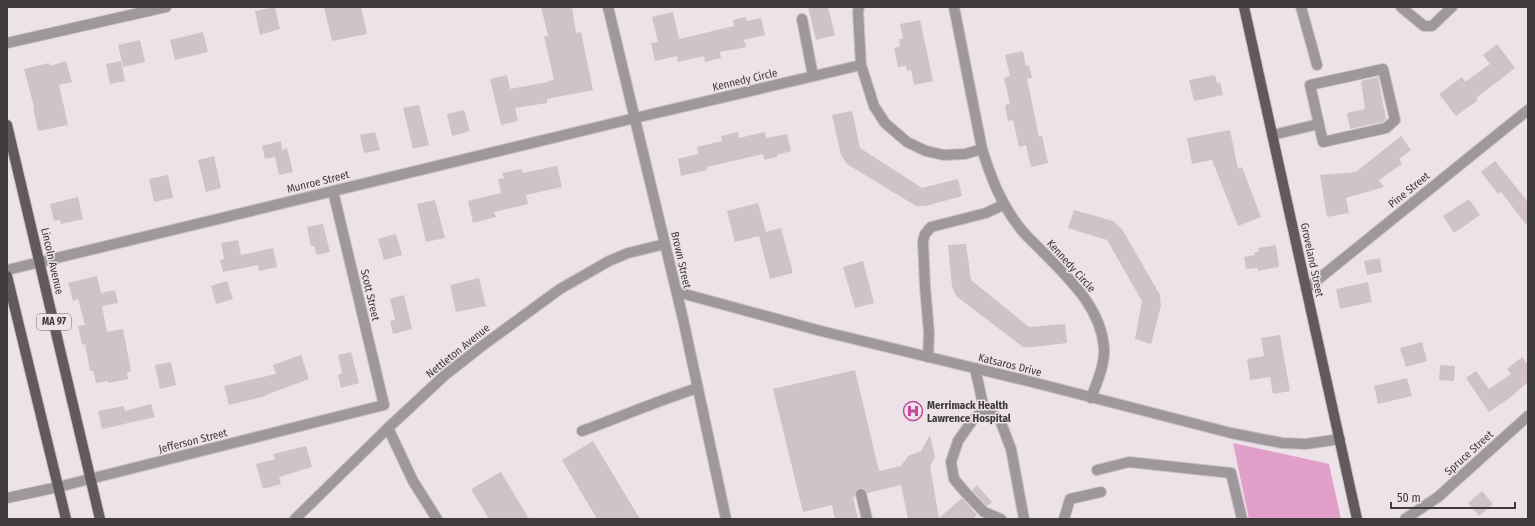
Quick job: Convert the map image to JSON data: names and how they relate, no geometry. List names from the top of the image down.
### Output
{
  "streets": {
    "main road": ["Groveland Street", "Lincoln Avenue", "MA 97"],
    "street": [
      "Kennedy Circle",
      "Munroe Street",
      "Pine Street",
      "Brown Street",
      "Scott Street",
      "Nettleton Avenue",
      "Katsaros Drive",
      "Jefferson Street",
      "Spruce Street"
    ]
  },
  "crossings": [
    ["Kennedy Circle", "Munroe Street"],
    ["Kennedy Circle", "Brown Street"],
    ["Kennedy Circle", "Katsaros Drive"],
    ["Munroe Street", "Brown Street"],
    ["Munroe Street", "Lincoln Avenue"],
    ["Munroe Street", "Scott Street"],
    ["Pine Street", "Groveland Street"],
    ["Brown Street", "Nettleton Avenue"],
    ["Brown Street", "Katsaros Drive"],
    ["Groveland Street", "Katsaros Drive"],
    ["Lincoln Avenue", "Jefferson Street"],
    ["Scott Street", "Jefferson Street"],
    ["MA 97", "Jefferson Street"]
  ],
  "places": {
    "hospital": ["Merrimack Health Lawrence Hospital"]
  },
  "scale_bar": "50 m"
}
